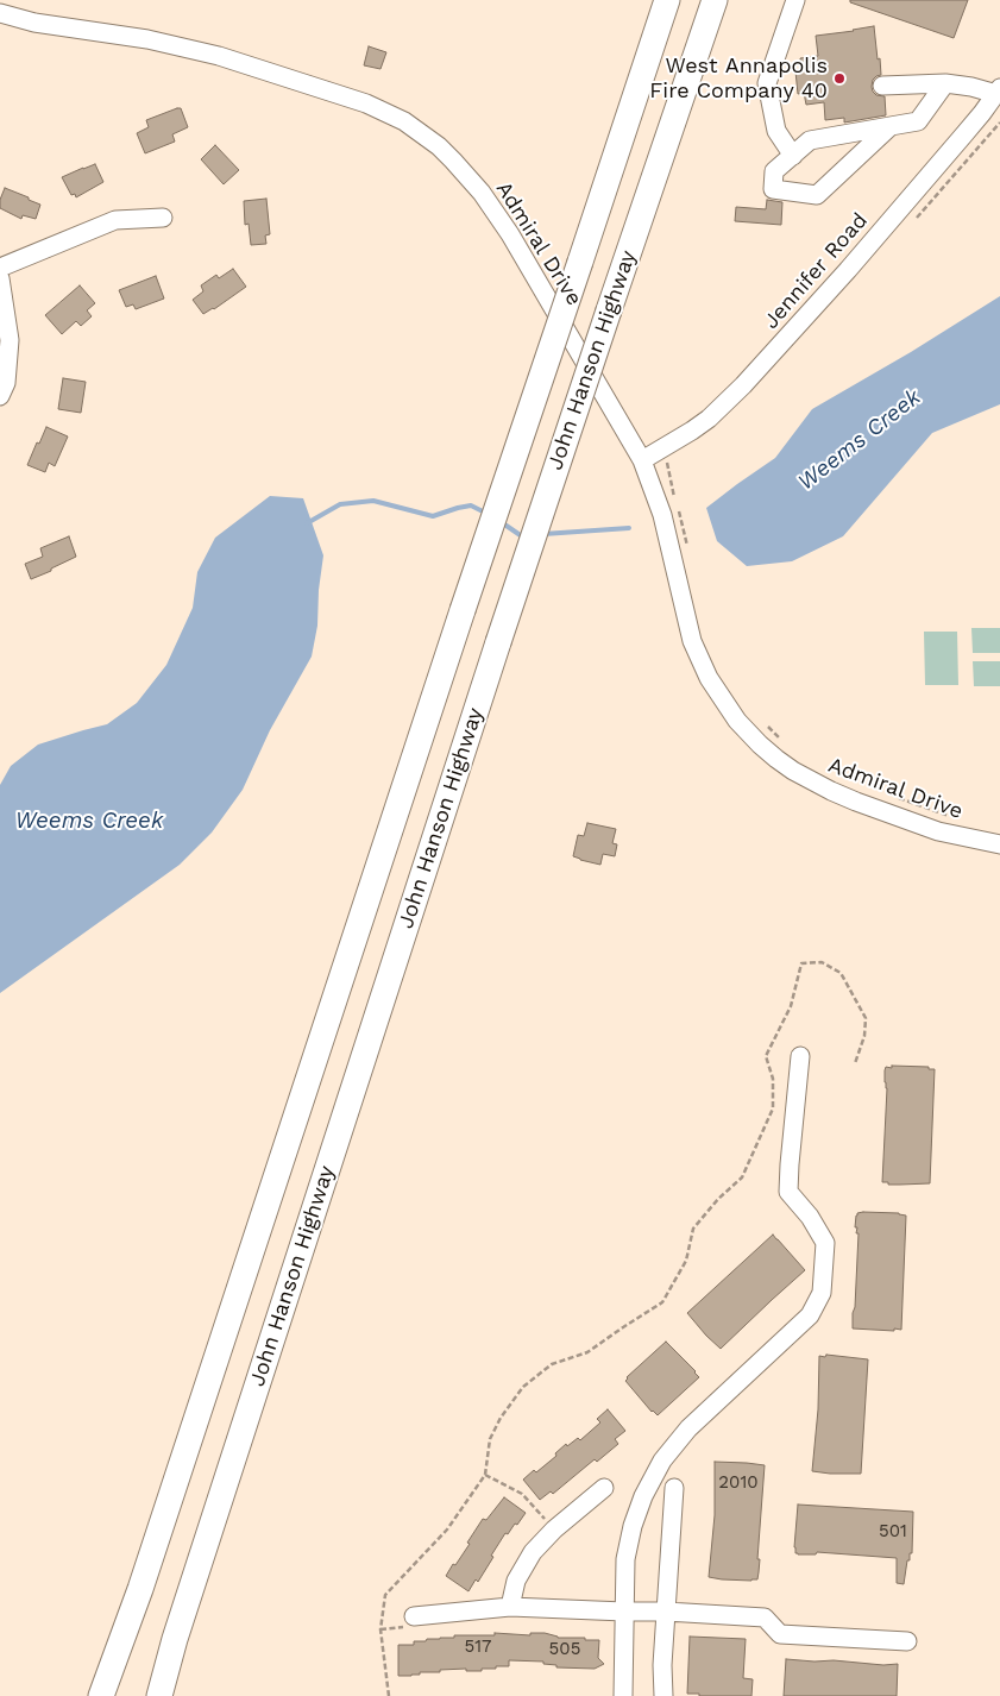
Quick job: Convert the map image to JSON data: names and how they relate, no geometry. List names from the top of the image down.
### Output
{
  "streets": {
    "highway": ["John Hanson Highway"],
    "street": ["Admiral Drive", "Jennifer Road"]
  },
  "crossings": [
    ["Admiral Drive", "Jennifer Road"]
  ],
  "water": ["Weems Creek"],
  "places": ["West Annapolis Fire Company 40"],
  "house_numbers": [
    "2010",
    "501",
    "517",
    "505"
  ]
}
